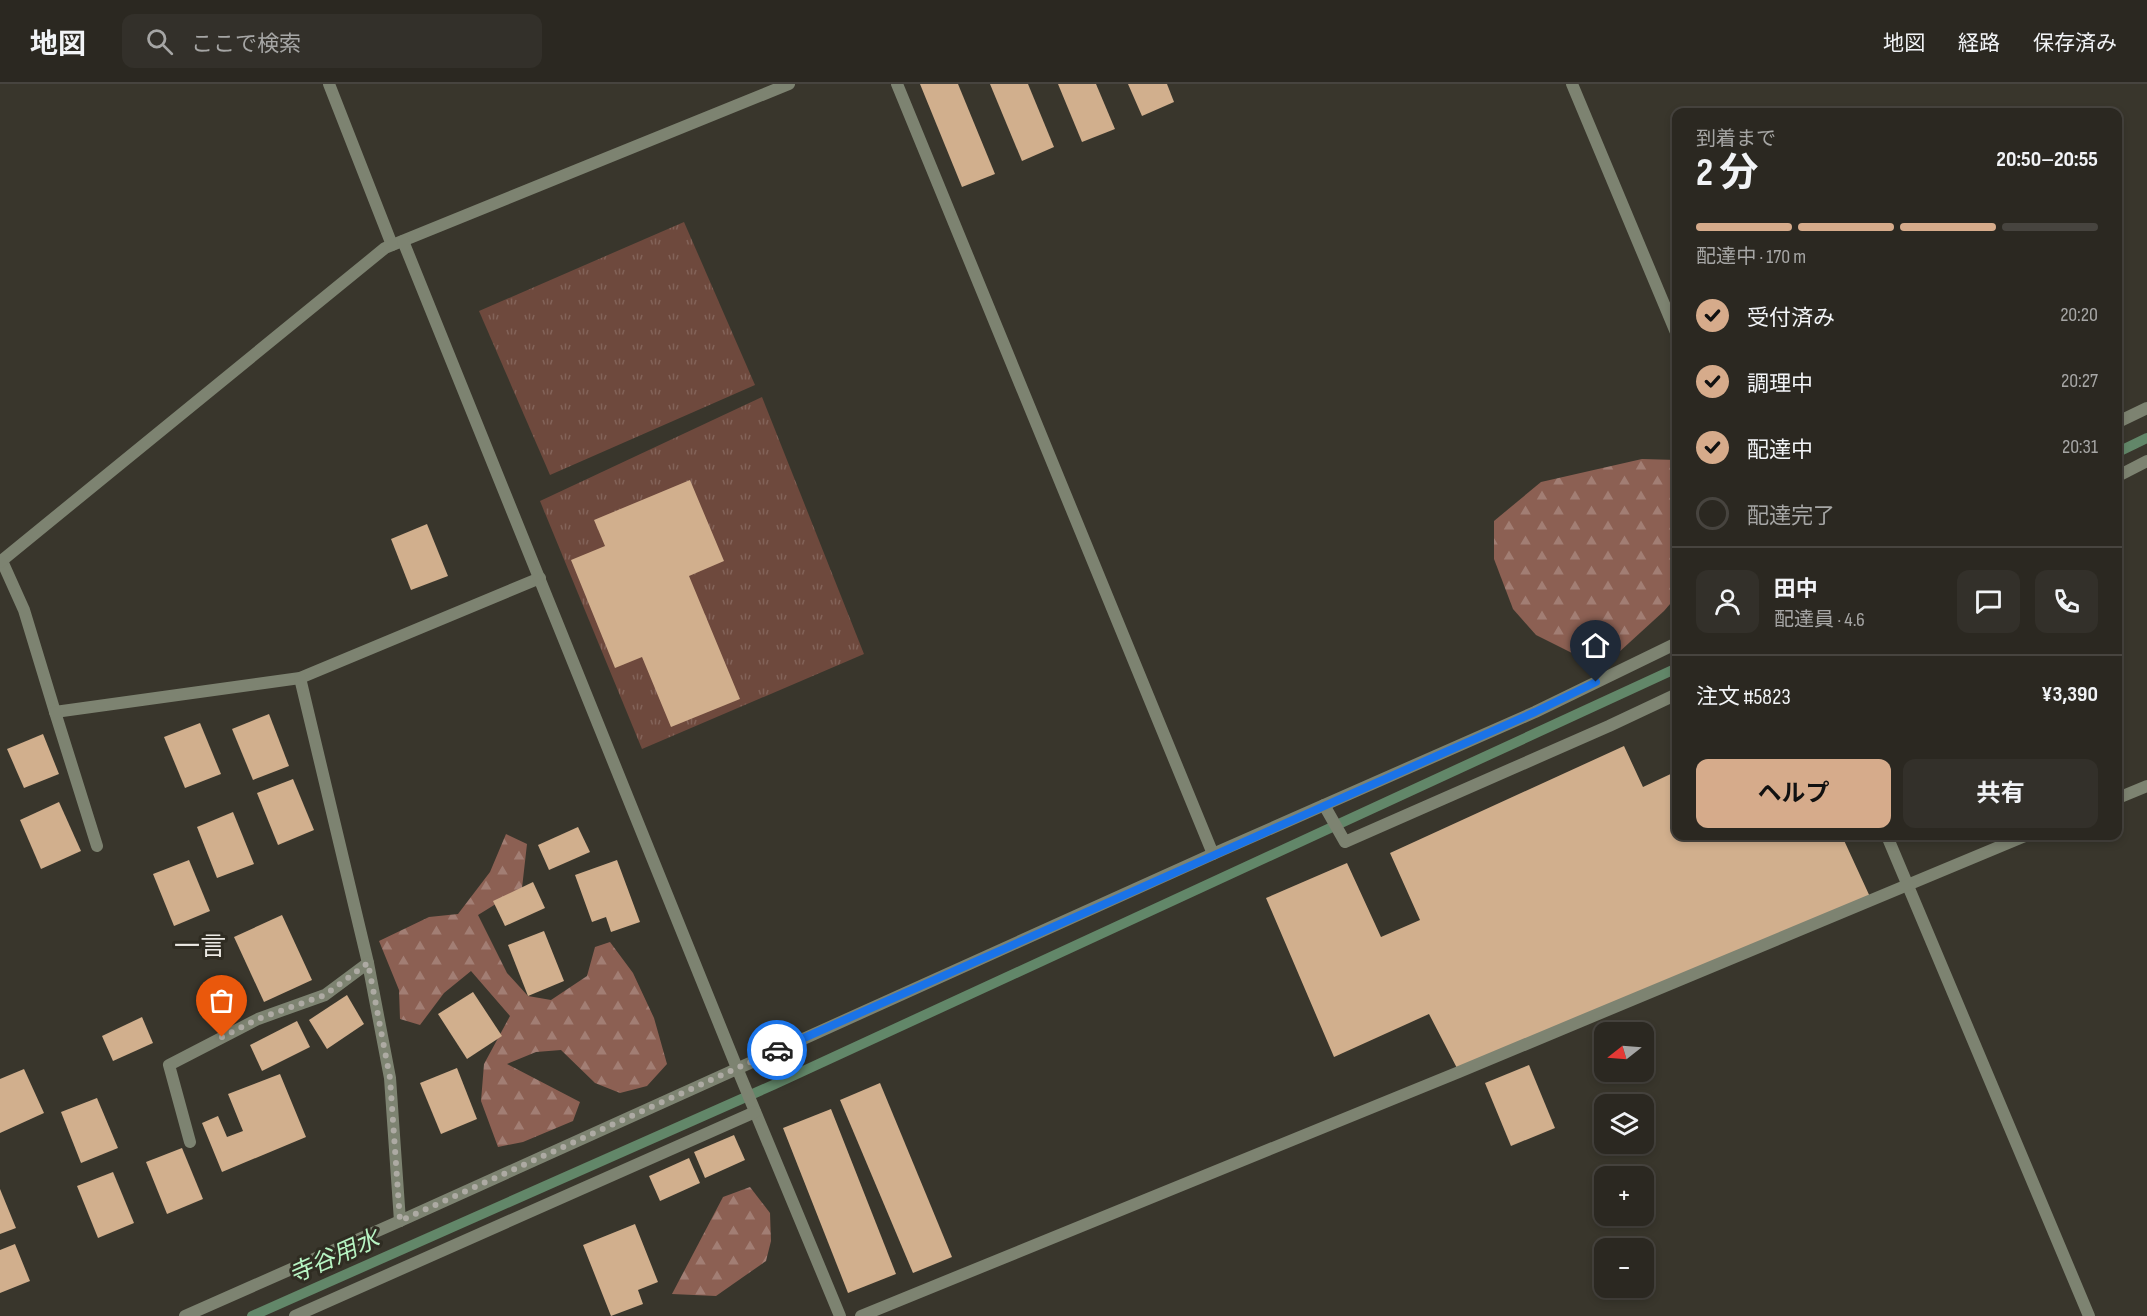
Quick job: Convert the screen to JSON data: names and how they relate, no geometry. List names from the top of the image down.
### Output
{
  "districts": ["一言"],
  "water": ["寺谷用水"],
  "north": "left",
  "page": {
    "header": "地図",
    "search": "ここで検索",
    "nav": ["地図", "経路", "保存済み"],
    "heading": ["2 分", "到着まで", "20:50–20:55"],
    "panel": [
      "田中",
      "配達員 · 4.6",
      "注文 #5823",
      "¥3,390"
    ],
    "bar": "配達中 · 170 m",
    "list": [
      ["受付済み", "20:20"],
      ["調理中", "20:27"],
      ["配達中", "20:31"],
      "配達完了"
    ],
    "buttons": ["ヘルプ", "共有"],
    "map_buttons": ["+", "−"]
  }
}
